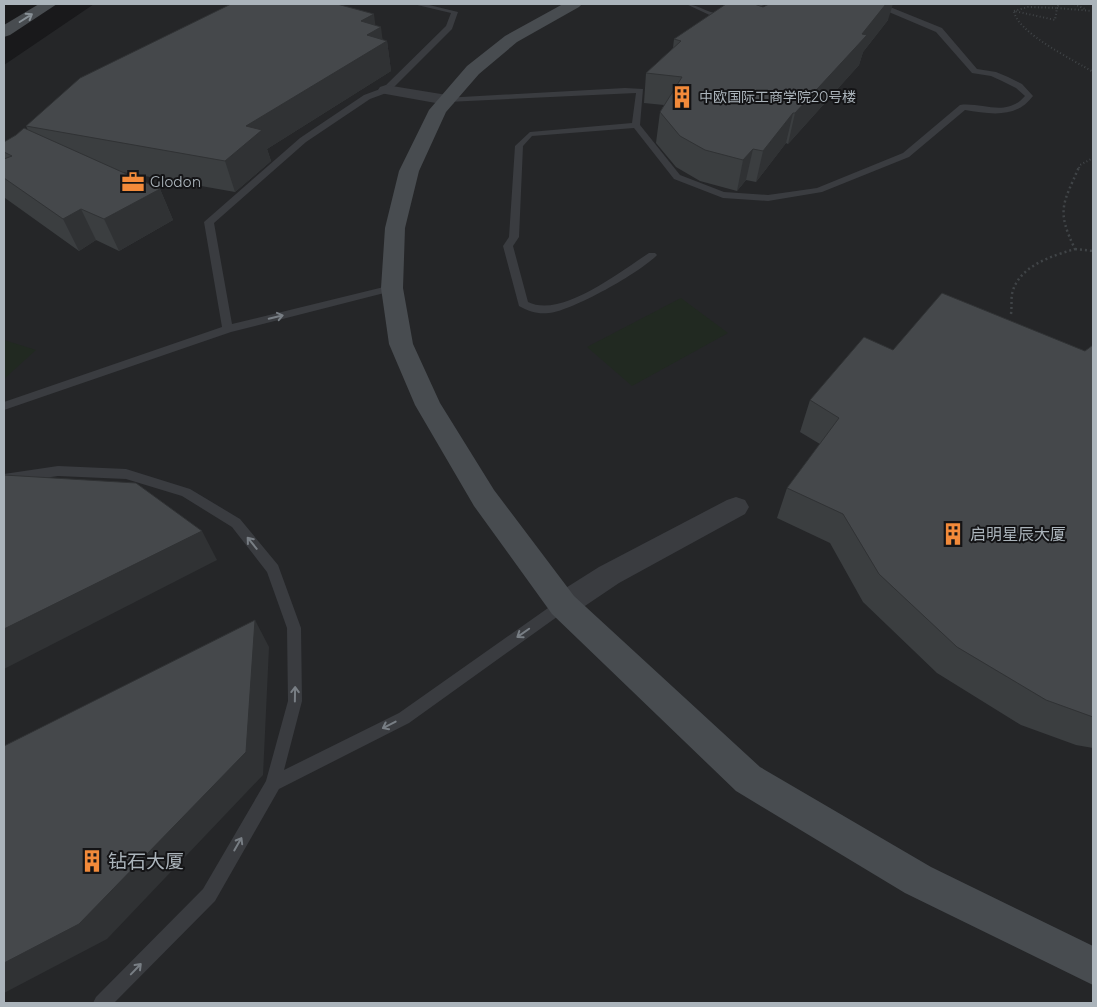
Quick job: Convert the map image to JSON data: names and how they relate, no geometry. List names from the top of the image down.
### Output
{
  "places": {
    "building": ["中欧国际工商学院20号楼", "启明星辰大厦", "钻石大厦"],
    "office": ["Glodon"]
  }
}
